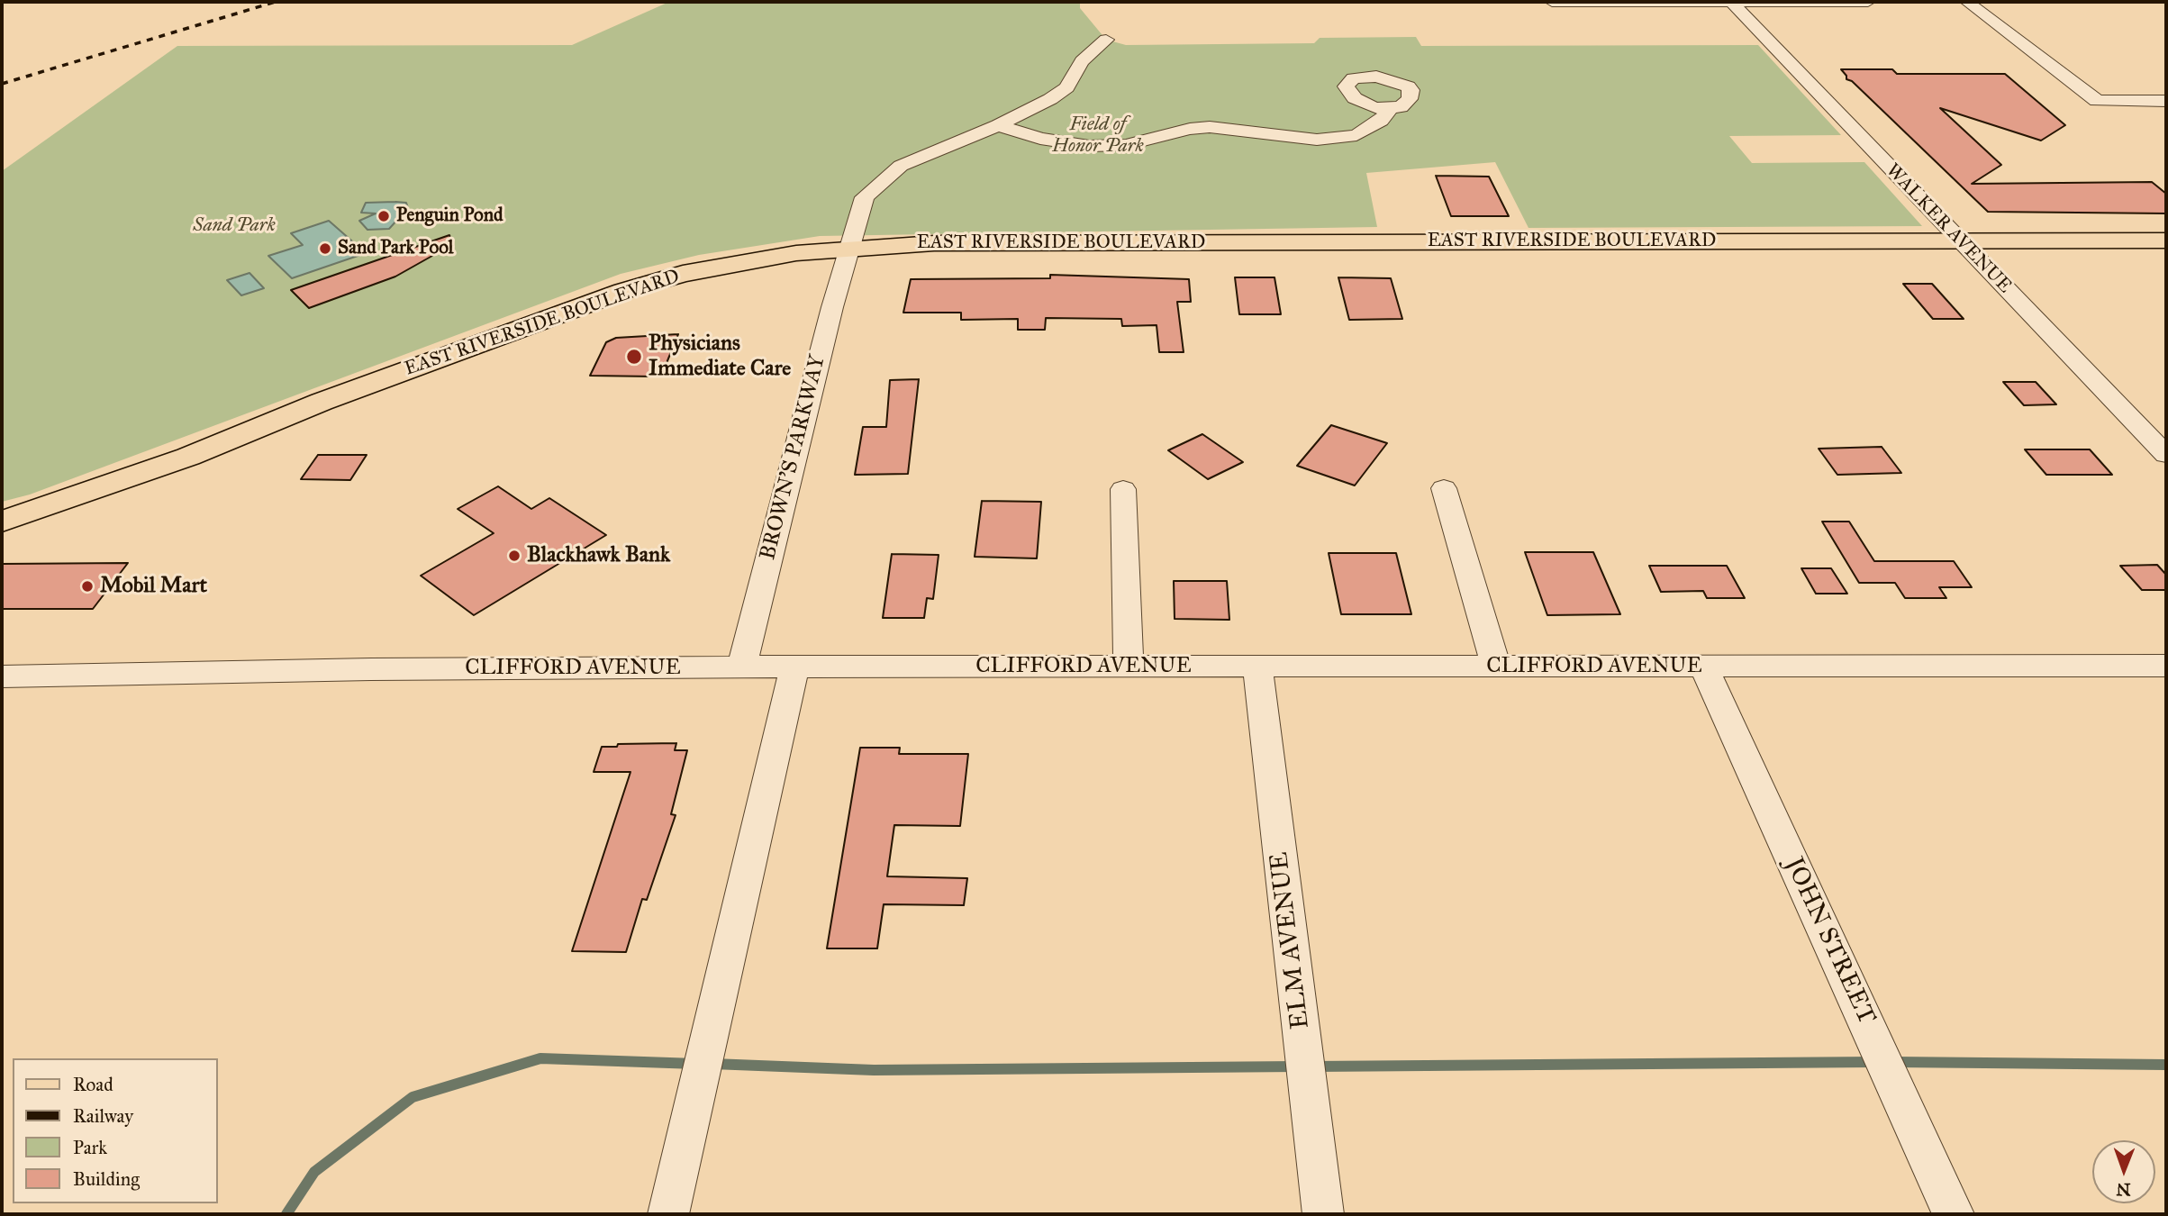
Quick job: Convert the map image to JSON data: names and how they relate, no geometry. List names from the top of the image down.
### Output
{
  "streets": {
    "main road": ["EAST RIVERSIDE BOULEVARD"],
    "street": [
      "WALKER AVENUE",
      "BROWN'S PARKWAY",
      "CLIFFORD AVENUE",
      "ELM AVENUE",
      "JOHN STREET"
    ]
  },
  "crossings": [
    ["WALKER AVENUE", "EAST RIVERSIDE BOULEVARD"],
    ["EAST RIVERSIDE BOULEVARD", "BROWN'S PARKWAY"],
    ["BROWN'S PARKWAY", "CLIFFORD AVENUE"],
    ["CLIFFORD AVENUE", "ELM AVENUE"],
    ["CLIFFORD AVENUE", "JOHN STREET"]
  ],
  "parks": ["Field of Honor Park", "Sand Park"],
  "places": [
    "Penguin Pond",
    "Sand Park Pool",
    "Physicians Immediate Care",
    "Blackhawk Bank",
    "Mobil Mart"
  ],
  "legend": [
    "Road",
    "Railway",
    "Park",
    "Building"
  ],
  "north": "bottom"
}
